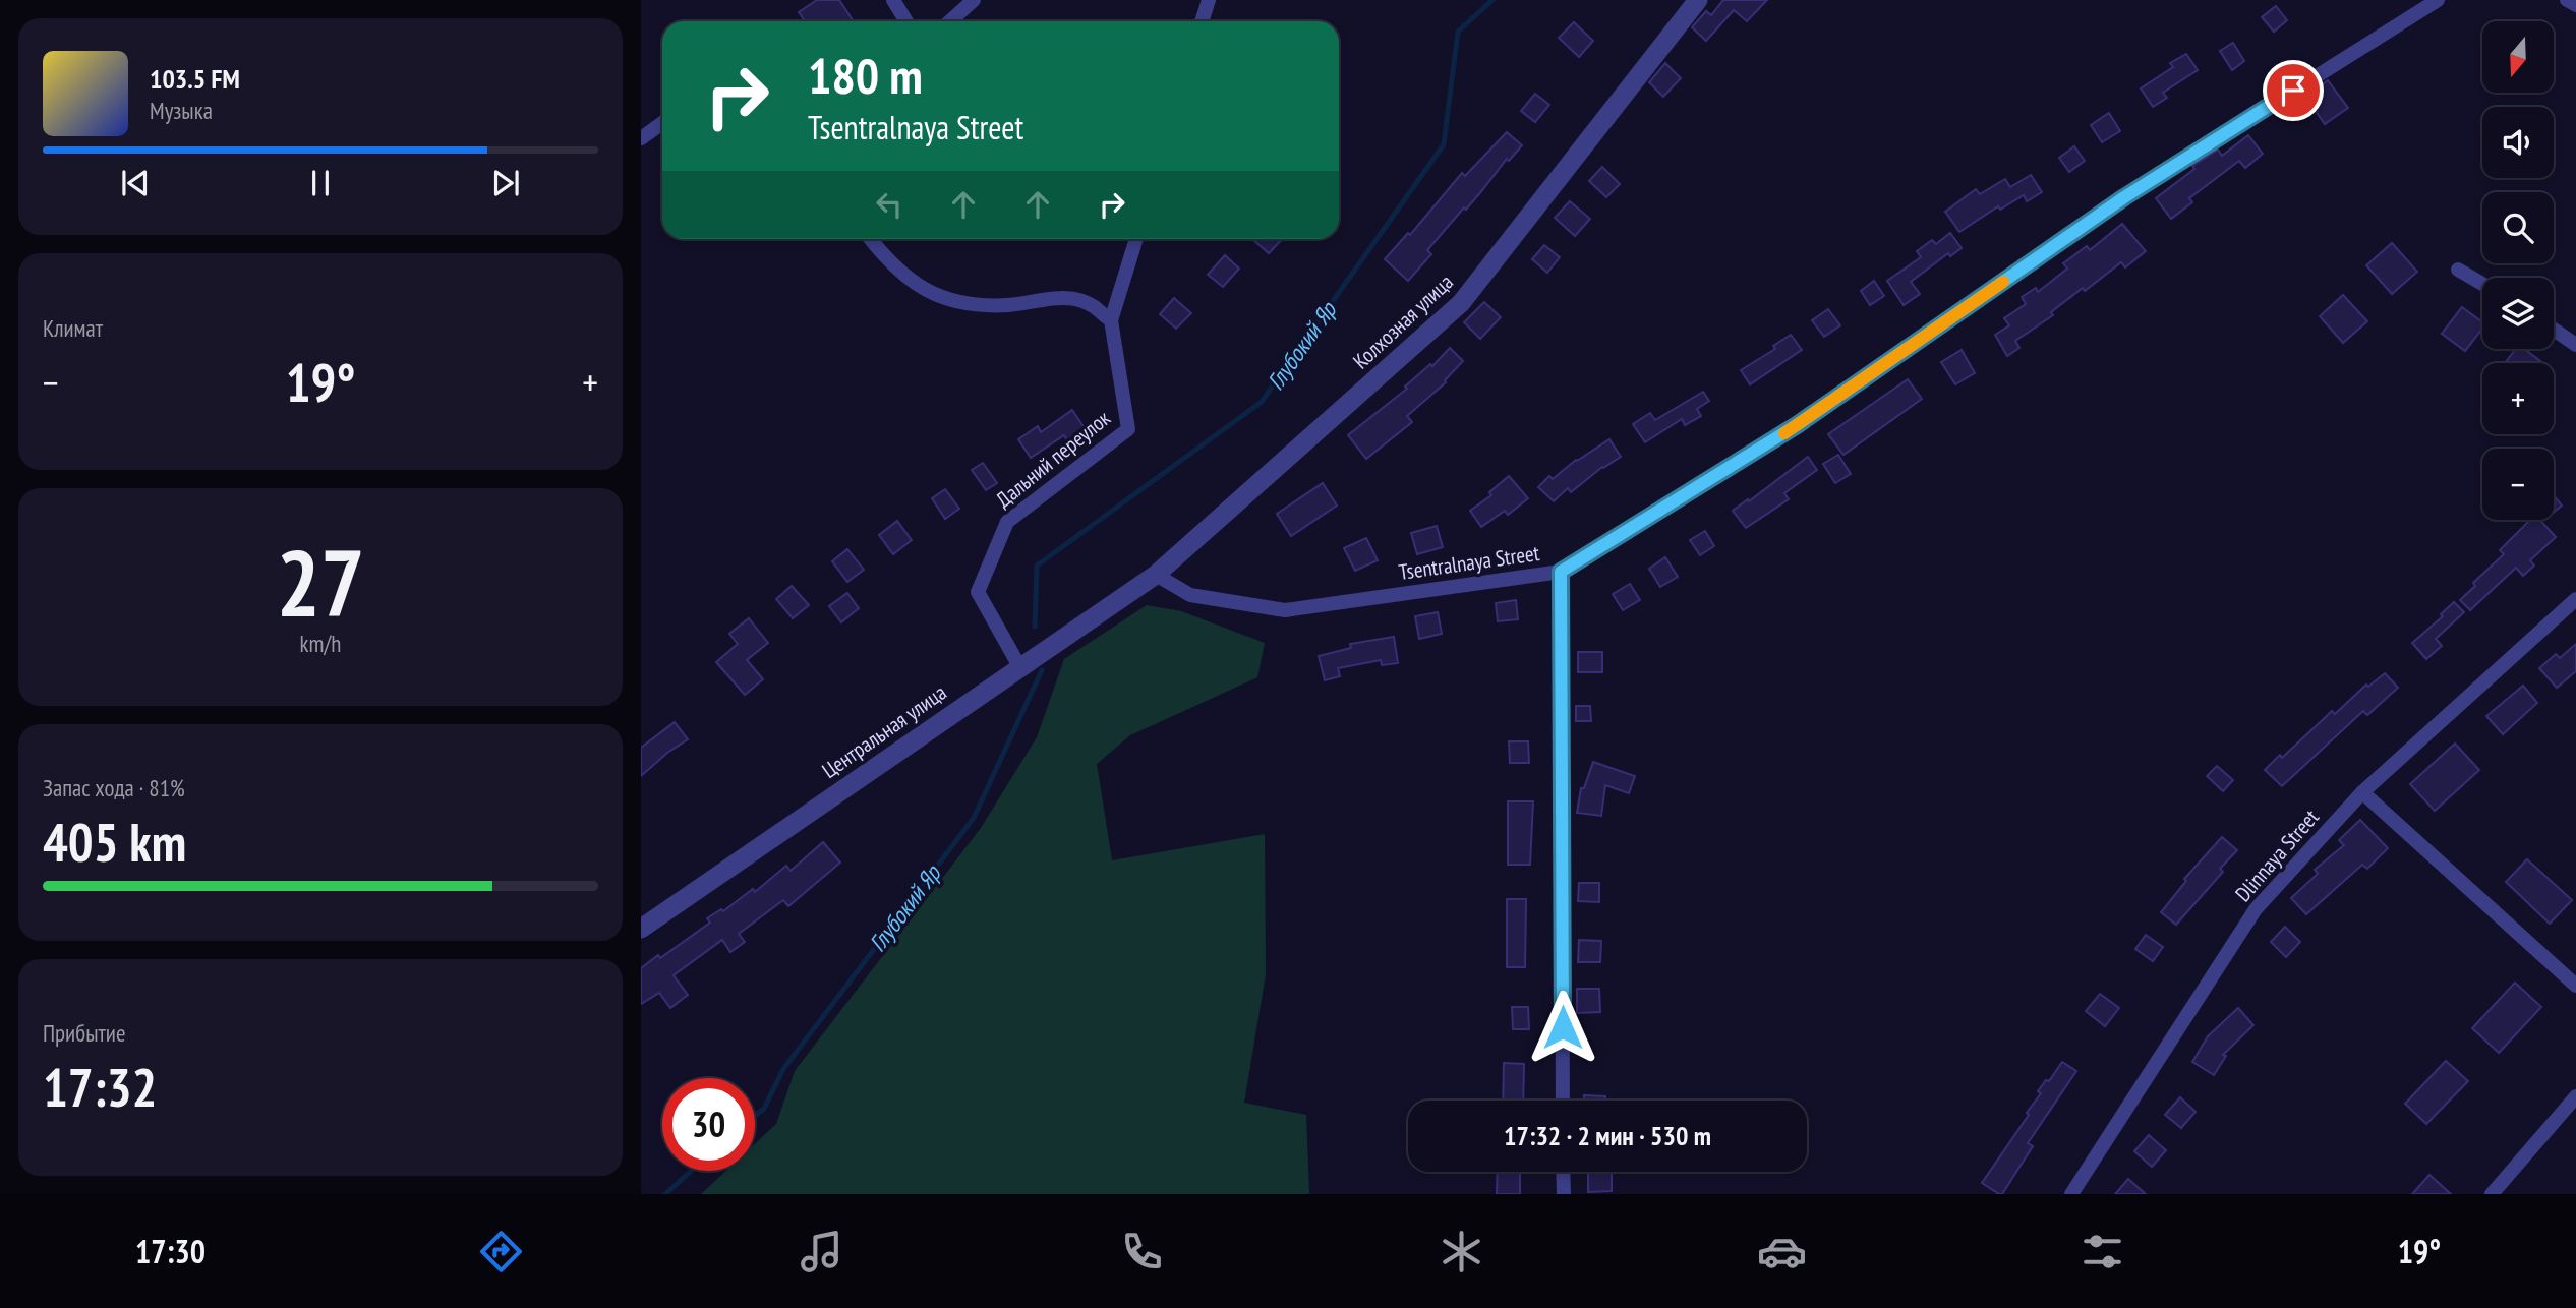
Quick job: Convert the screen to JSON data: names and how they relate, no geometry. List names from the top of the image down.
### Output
{
  "streets": {
    "street": [
      "Колхозная улица",
      "Дальний переулок",
      "Tsentralnaya Street",
      "Центральная улица",
      "Dlinnaya Street"
    ]
  },
  "crossings": [
    ["Колхозная улица", "Tsentralnaya Street"],
    ["Колхозная улица", "Центральная улица"],
    ["Дальний переулок", "Центральная улица"],
    ["Tsentralnaya Street", "Центральная улица"]
  ],
  "water": ["Глубокий Яр"],
  "north": "bottom",
  "page": {
    "map_buttons": ["+", "−"],
    "turn": ["180 m", "Tsentralnaya Street"],
    "song": ["103.5 FM", "Музыка"],
    "tile": [
      "Климат",
      ["27", "km/h"],
      ["Запас хода · 81%", "405 km"],
      ["Прибытие", "17:32"]
    ],
    "heat": ["−", "19°", "+"],
    "limit": "30",
    "trip": "17:32 · 2 мин · 530 m",
    "tabs": ["17:30", "19°"]
  }
}
